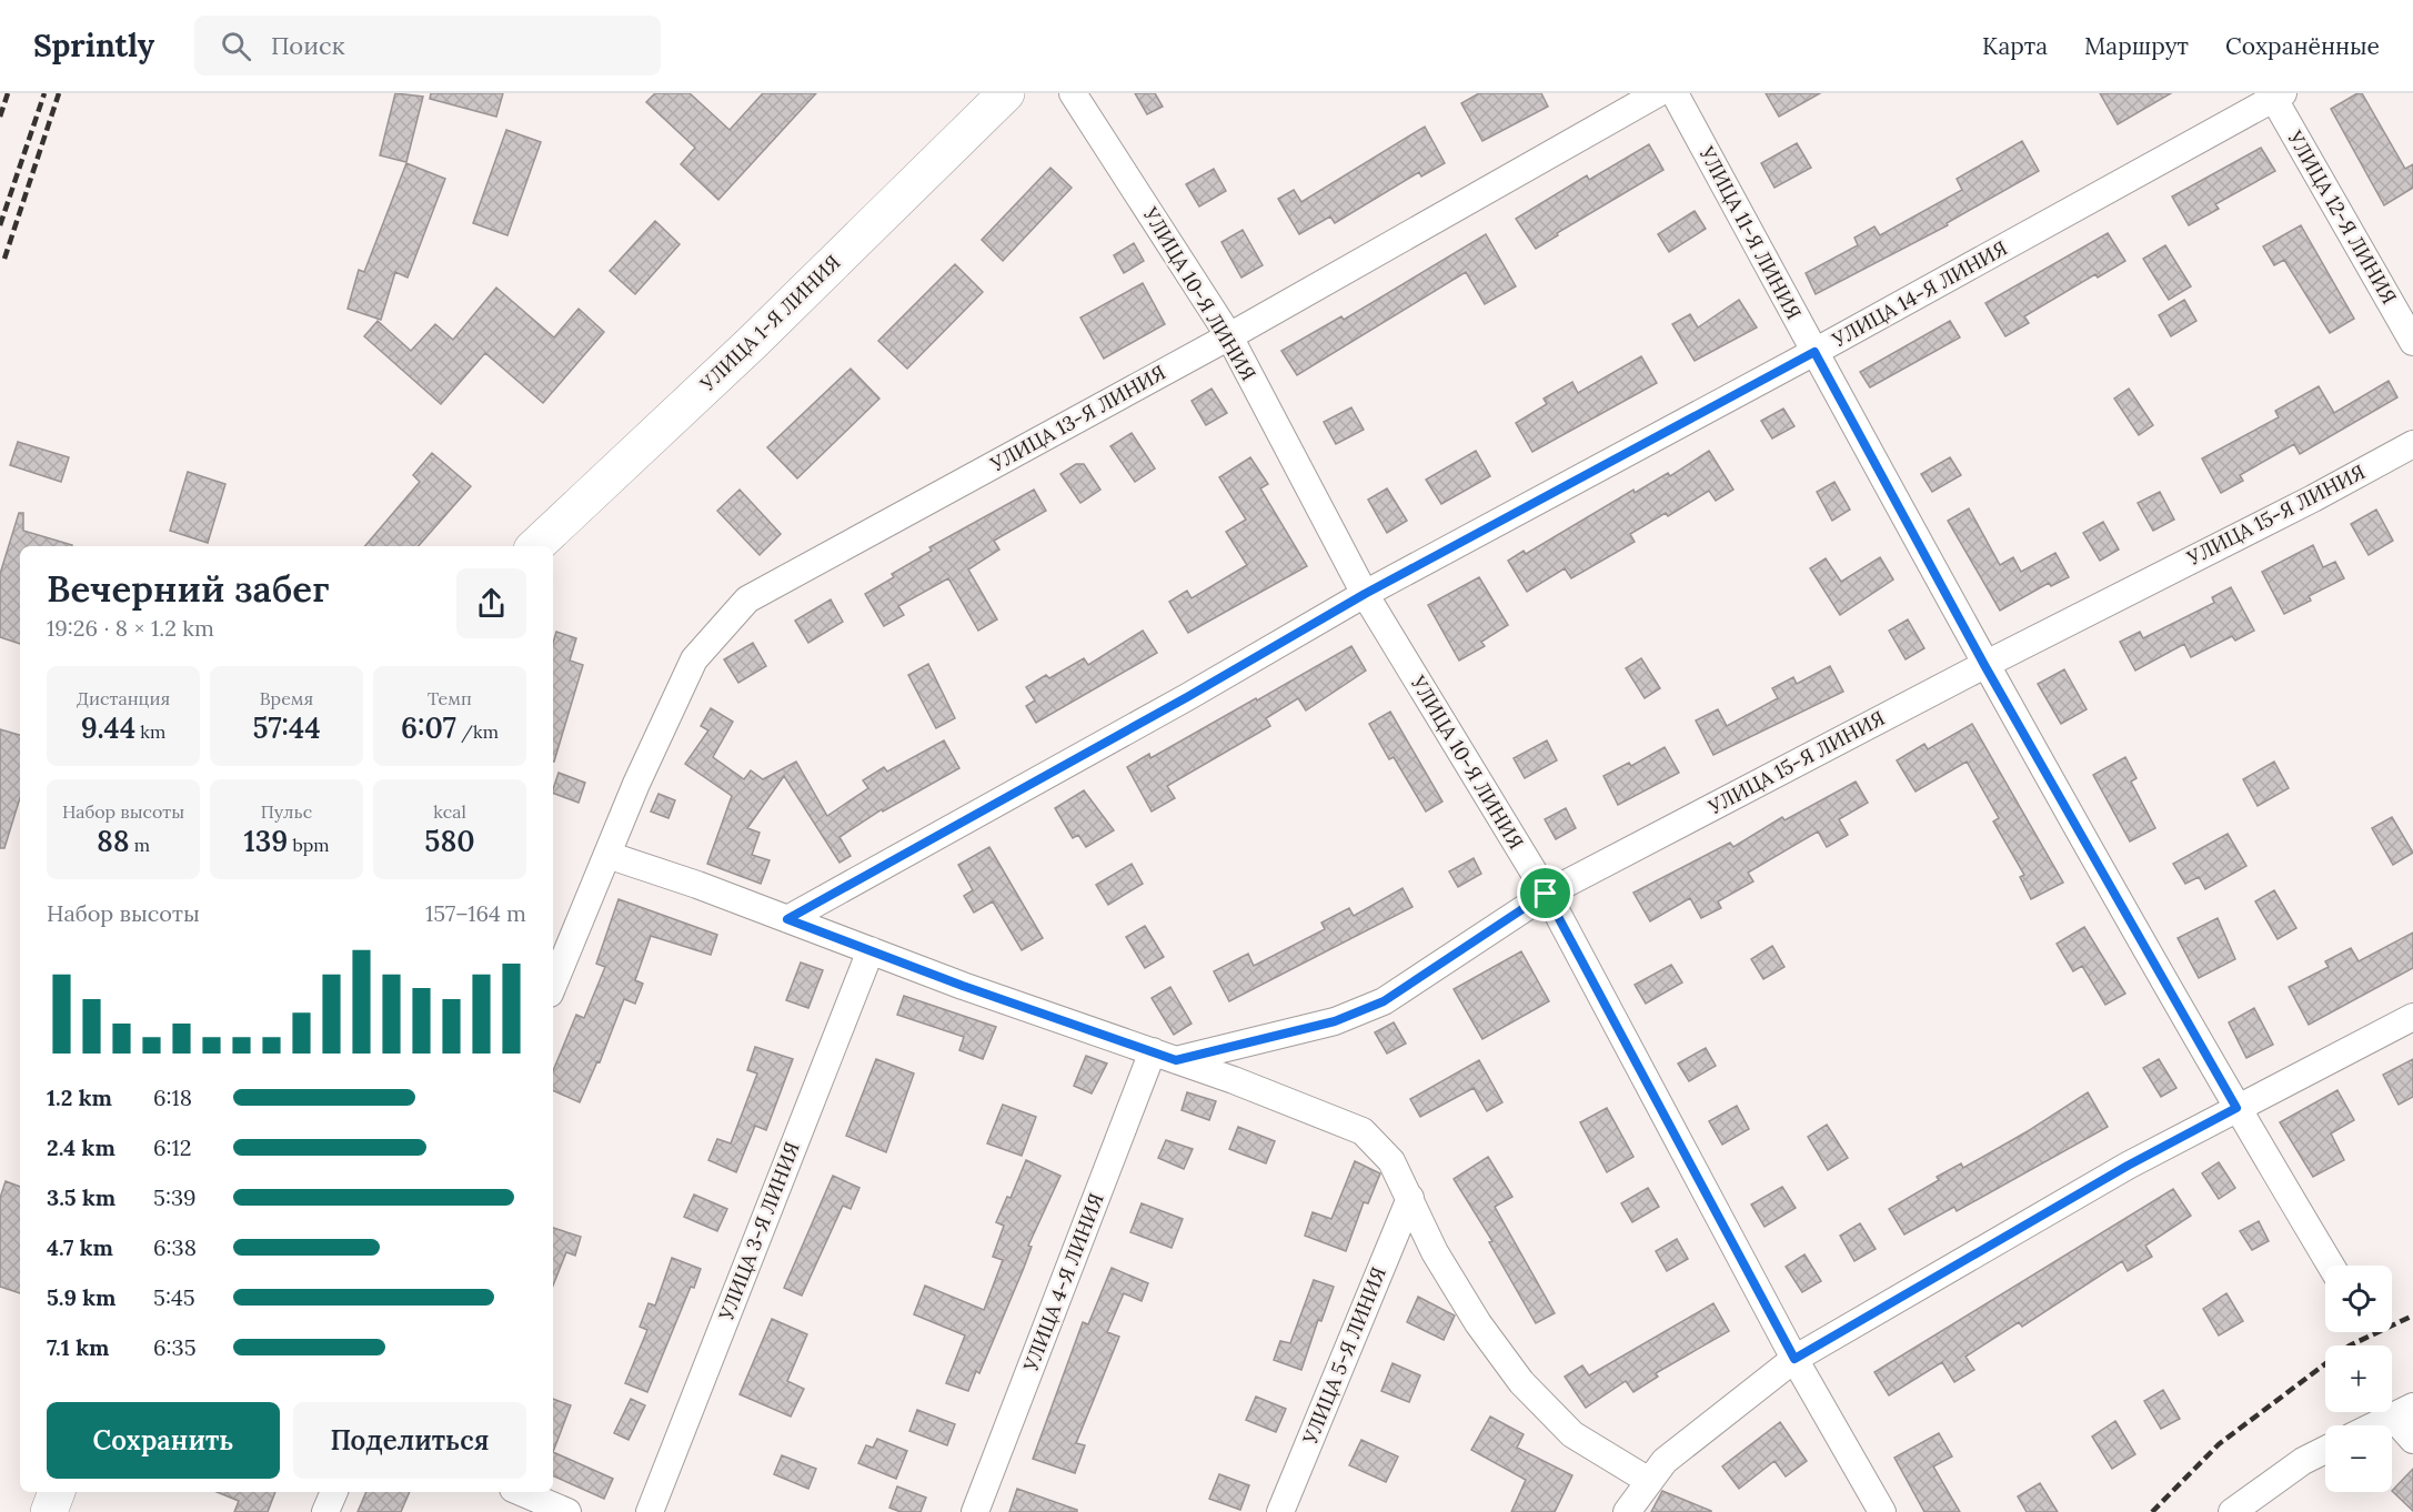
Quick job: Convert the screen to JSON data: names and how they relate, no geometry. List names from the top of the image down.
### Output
{
  "streets": {
    "main road": ["УЛИЦА 1-Я ЛИНИЯ"],
    "street": [
      "УЛИЦА 12-Я ЛИНИЯ",
      "УЛИЦА 11-Я ЛИНИЯ",
      "УЛИЦА 10-Я ЛИНИЯ",
      "УЛИЦА 14-Я ЛИНИЯ",
      "УЛИЦА 13-Я ЛИНИЯ",
      "УЛИЦА 15-Я ЛИНИЯ",
      "УЛИЦА 3-Я ЛИНИЯ",
      "УЛИЦА 4-Я ЛИНИЯ",
      "УЛИЦА 5-Я ЛИНИЯ"
    ]
  },
  "crossings": [
    ["УЛИЦА 12-Я ЛИНИЯ", "УЛИЦА 14-Я ЛИНИЯ"],
    ["УЛИЦА 11-Я ЛИНИЯ", "УЛИЦА 14-Я ЛИНИЯ"],
    ["УЛИЦА 11-Я ЛИНИЯ", "УЛИЦА 15-Я ЛИНИЯ"],
    ["УЛИЦА 10-Я ЛИНИЯ", "УЛИЦА 14-Я ЛИНИЯ"],
    ["УЛИЦА 10-Я ЛИНИЯ", "УЛИЦА 13-Я ЛИНИЯ"],
    ["УЛИЦА 10-Я ЛИНИЯ", "УЛИЦА 15-Я ЛИНИЯ"],
    ["УЛИЦА 15-Я ЛИНИЯ", "УЛИЦА 4-Я ЛИНИЯ"]
  ],
  "page": {
    "header": "Sprintly",
    "search": "Поиск",
    "nav": ["Карта", "Маршрут", "Сохранённые"],
    "heading": ["Вечерний забег", "19:26 · 8 × 1.2 km"],
    "stats": [
      ["Дистанция", "9.44 km"],
      ["Время", "57:44"],
      ["Темп", "6:07 /km"],
      ["Набор высоты", "88 m"],
      ["Пульс", "139 bpm"],
      ["kcal", "580"]
    ],
    "chart": ["Набор высоты", "157–164 m"],
    "list": [
      {
        "name": "1.2 km",
        "note": "6:18"
      },
      {
        "name": "2.4 km",
        "note": "6:12"
      },
      {
        "name": "3.5 km",
        "note": "5:39"
      },
      {
        "name": "4.7 km",
        "note": "6:38"
      },
      {
        "name": "5.9 km",
        "note": "5:45"
      },
      {
        "name": "7.1 km",
        "note": "6:35"
      }
    ],
    "map_buttons": ["+", "−"],
    "buttons": ["Сохранить", "Поделиться"]
  }
}
